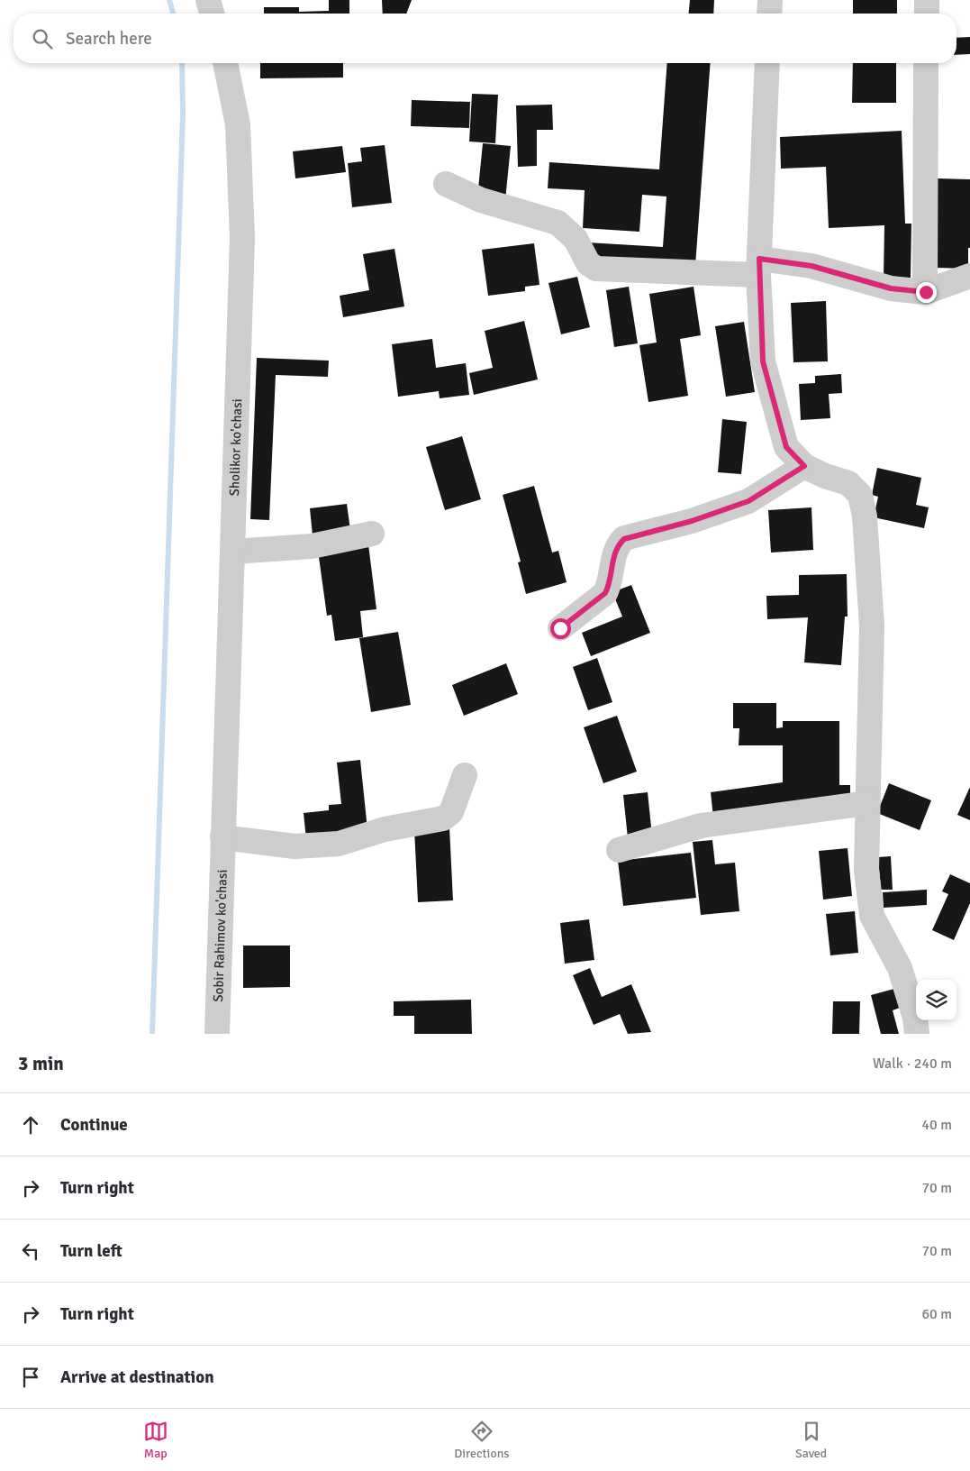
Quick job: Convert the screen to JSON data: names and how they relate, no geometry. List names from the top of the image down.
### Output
{
  "streets": {
    "street": ["Sholikor ko'chasi", "Sobir Rahimov ko'chasi"]
  },
  "crossings": [
    ["Sholikor ko'chasi", "Sobir Rahimov ko'chasi"]
  ],
  "page": {
    "search": "Search here",
    "heading": ["3 min", "Walk · 240 m"],
    "list": [
      ["Continue", "40 m"],
      ["Turn right", "70 m"],
      ["Turn left", "70 m"],
      ["Turn right", "60 m"],
      "Arrive at destination"
    ],
    "nav": ["Map", "Directions", "Saved"]
  }
}
